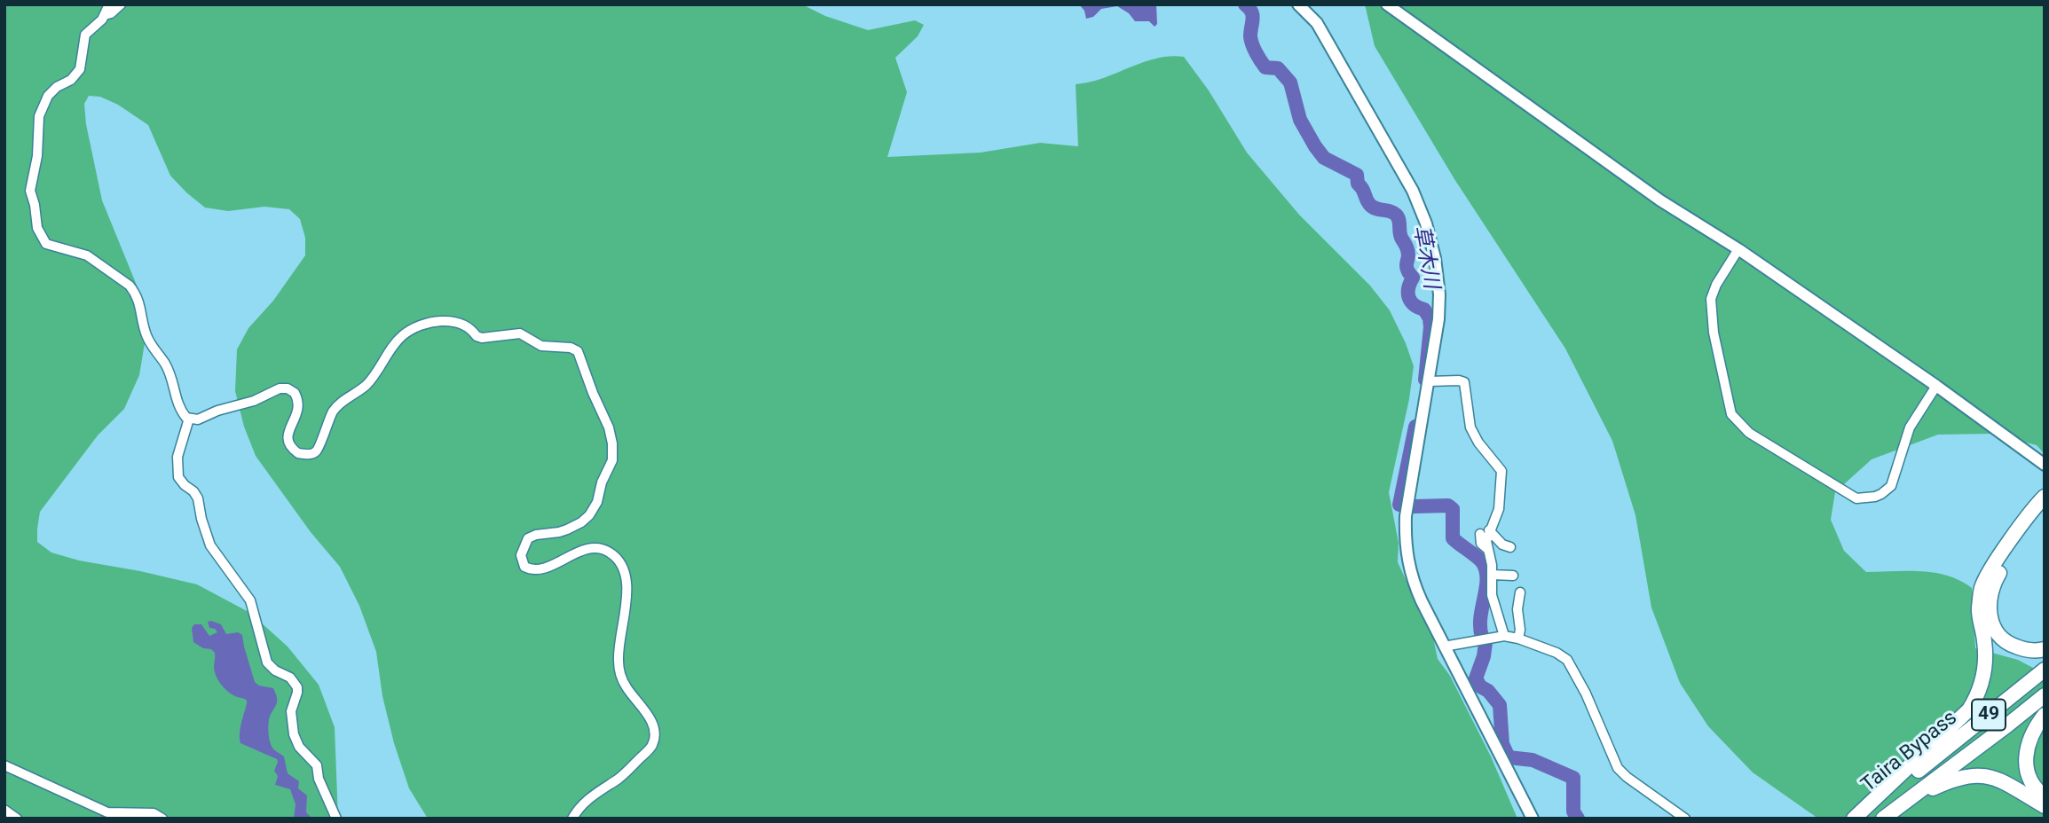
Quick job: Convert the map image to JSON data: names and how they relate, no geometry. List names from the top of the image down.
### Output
{
  "streets": {
    "highway": ["49", "Taira Bypass"]
  },
  "water": ["草木川"]
}
